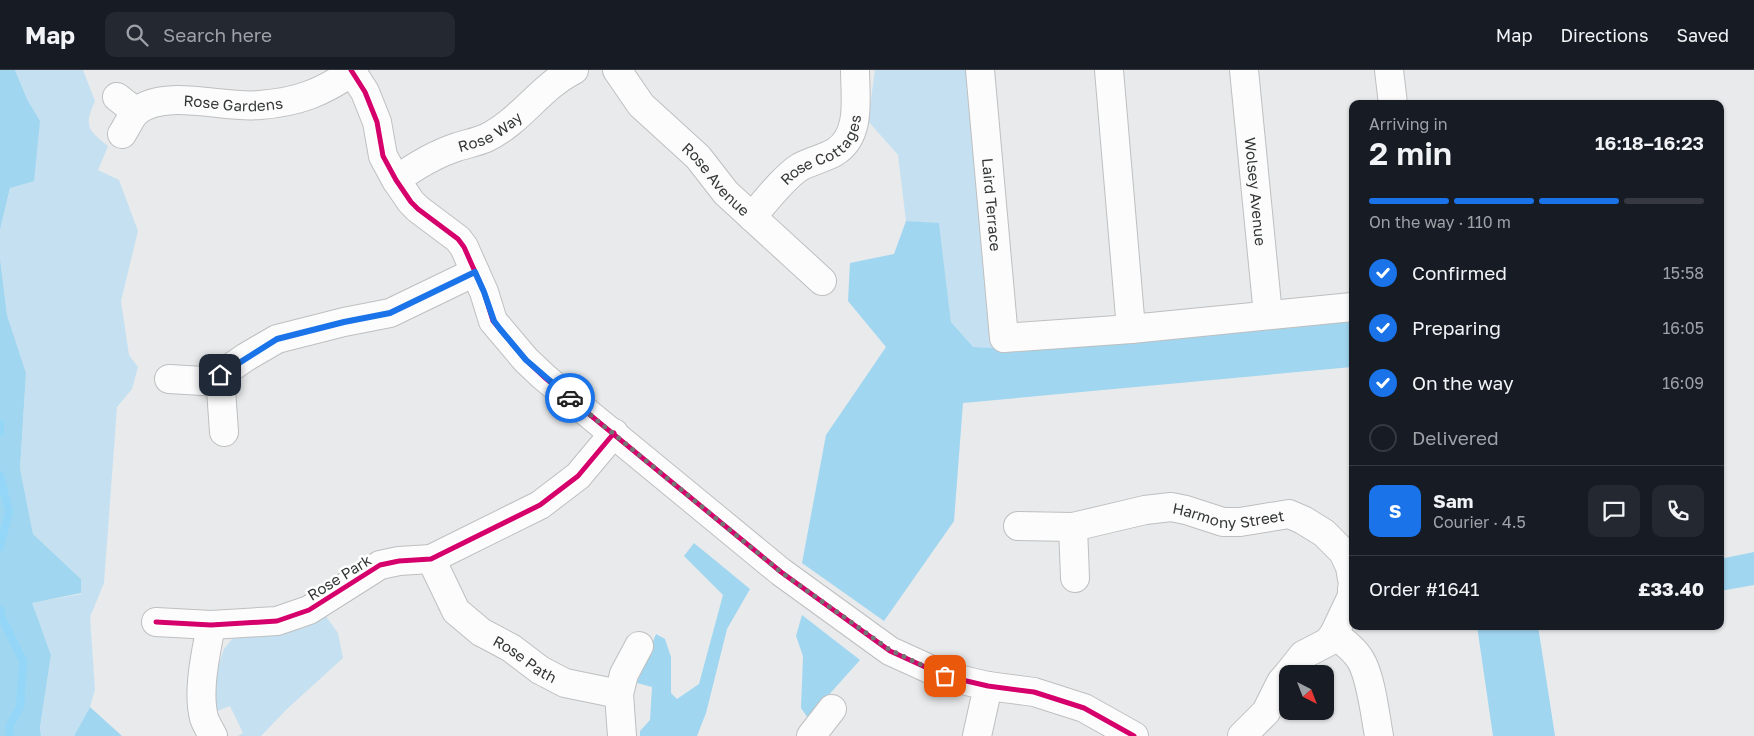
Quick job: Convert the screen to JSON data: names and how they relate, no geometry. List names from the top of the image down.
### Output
{
  "streets": {
    "street": [
      "Rose Gardens",
      "Rose Way",
      "Rose Cottages",
      "Rose Avenue",
      "Wolsey Avenue",
      "Laird Terrace",
      "Harmony Street",
      "Rose Park",
      "Rose Path"
    ]
  },
  "crossings": [
    ["Rose Cottages", "Rose Avenue"],
    ["Rose Park", "Rose Path"]
  ],
  "north": "bottom right",
  "page": {
    "header": "Map",
    "search": "Search here",
    "nav": ["Map", "Directions", "Saved"],
    "heading": ["2 min", "Arriving in", "16:18–16:23"],
    "panel": [
      "Sam",
      "Courier · 4.5",
      "Order #1641",
      "£33.40"
    ],
    "bar": "On the way · 110 m",
    "list": [
      ["Confirmed", "15:58"],
      ["Preparing", "16:05"],
      ["On the way", "16:09"],
      "Delivered"
    ],
    "round": "S"
  }
}
